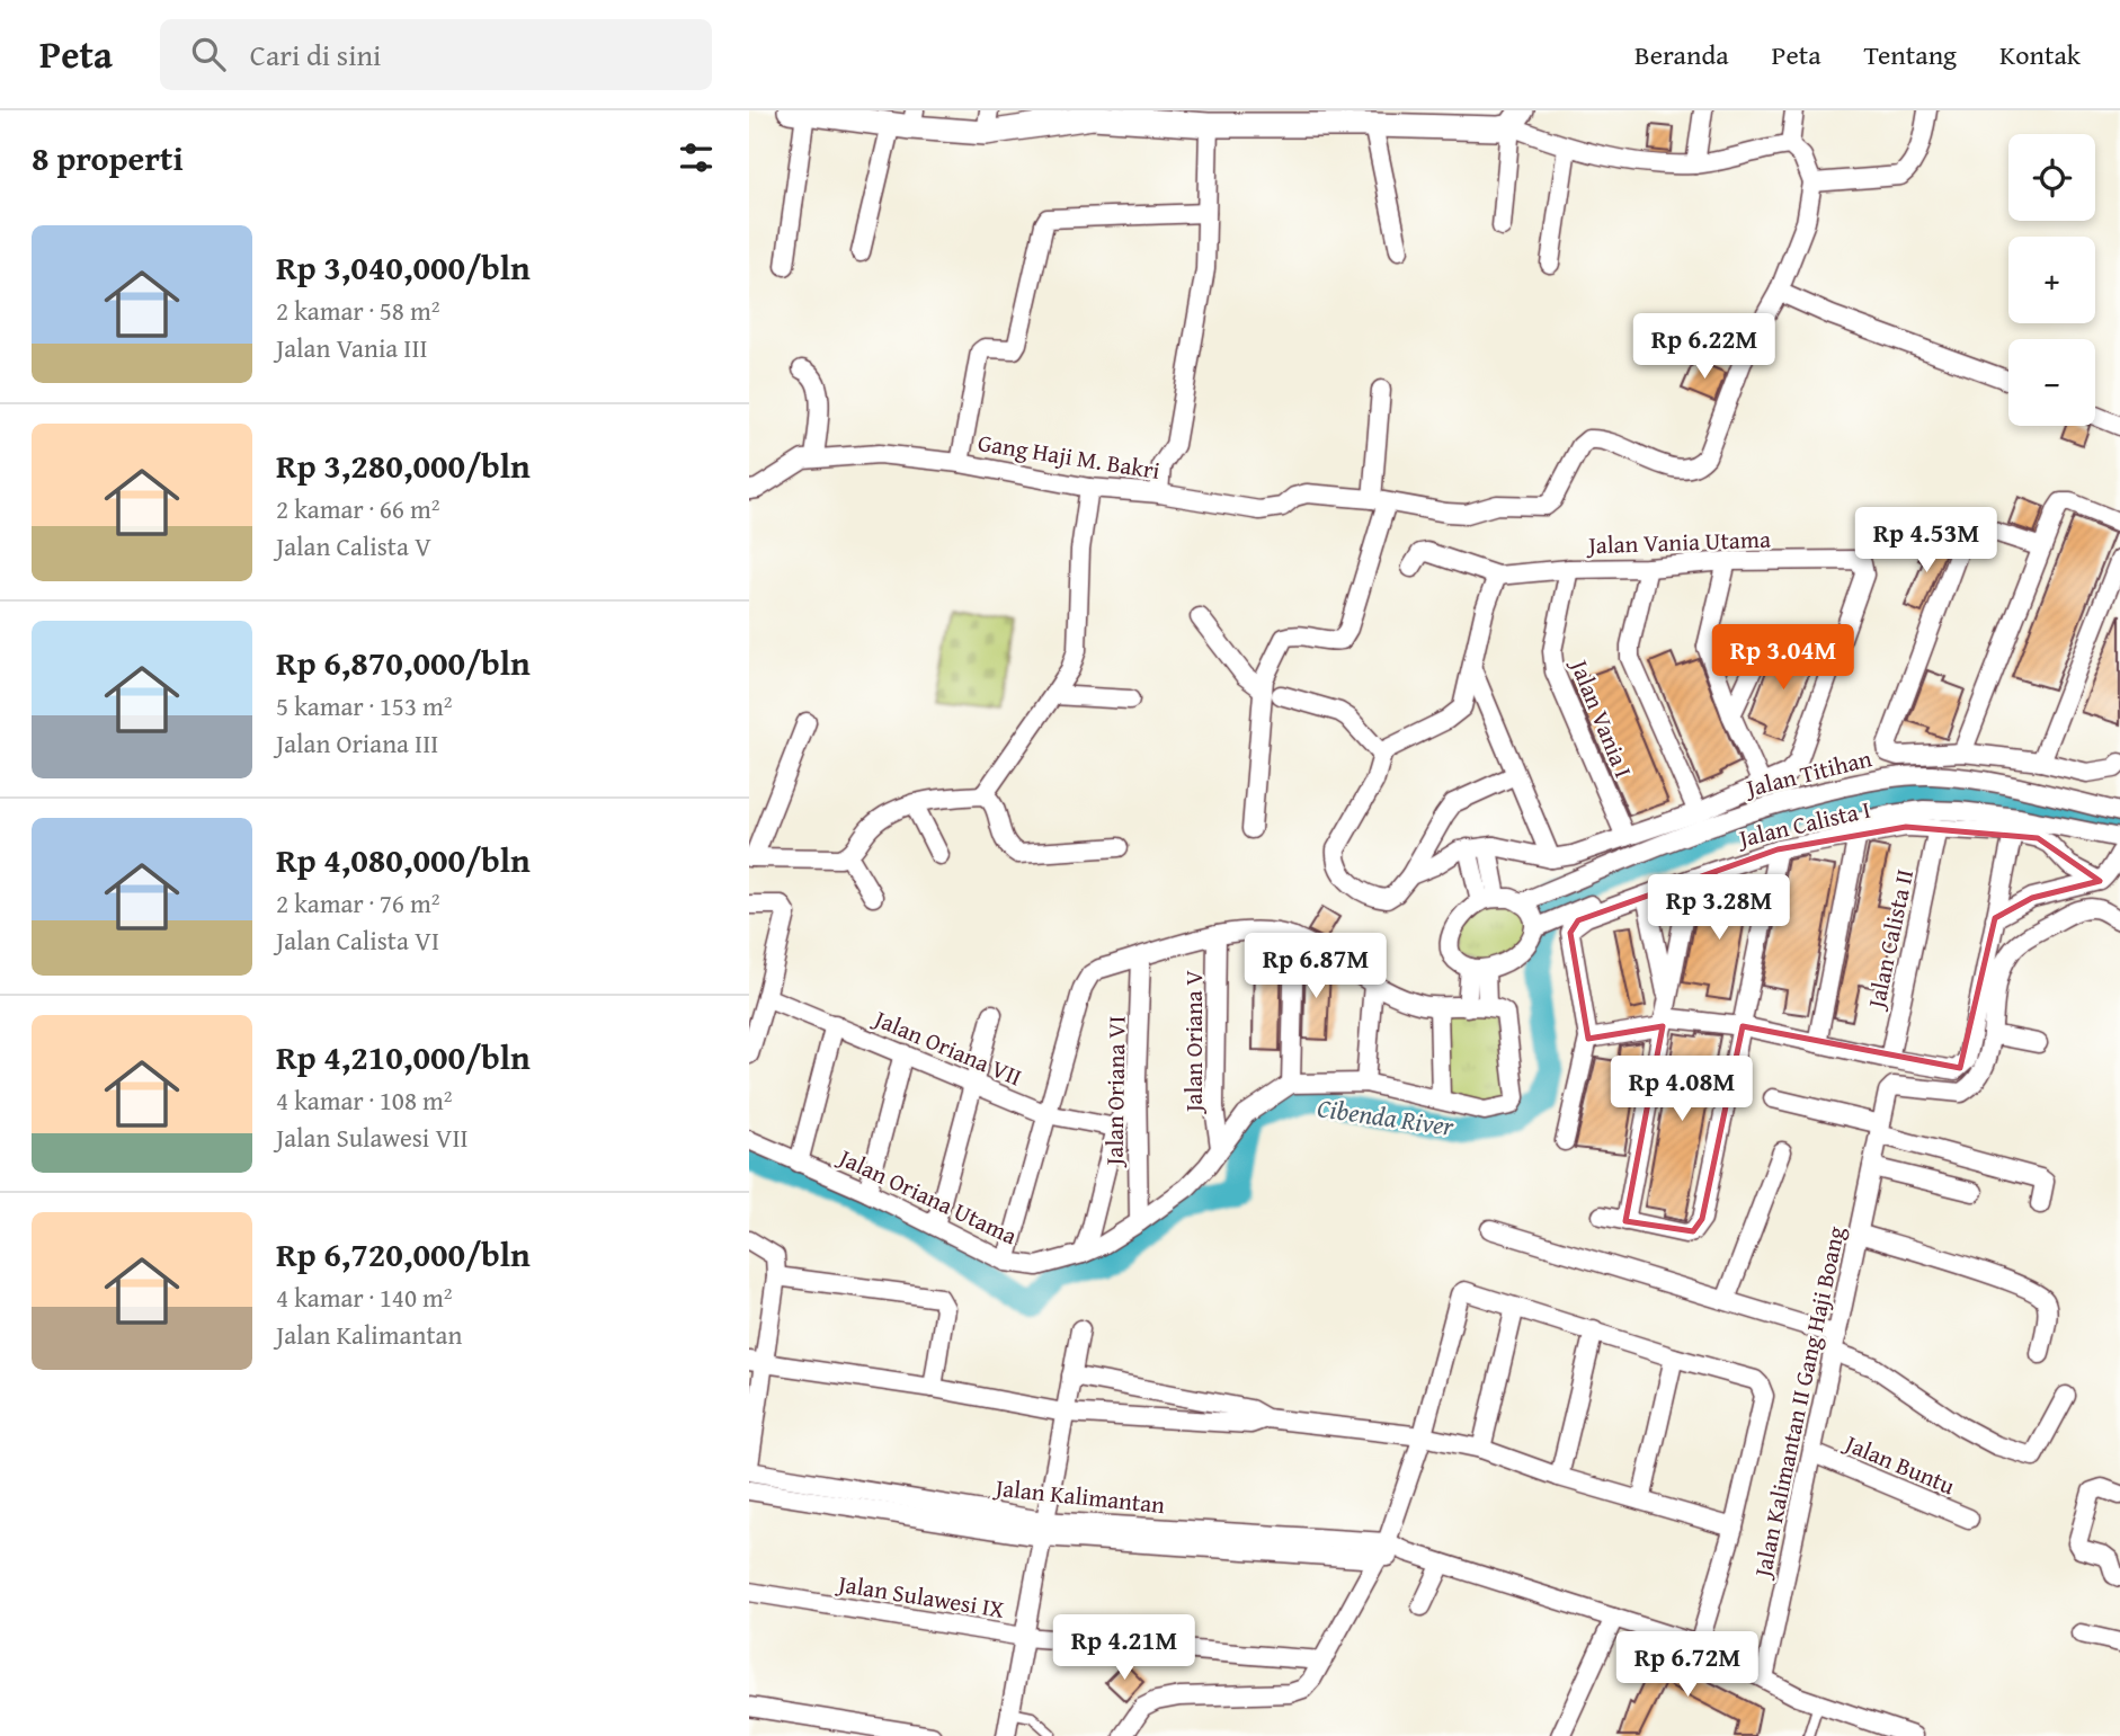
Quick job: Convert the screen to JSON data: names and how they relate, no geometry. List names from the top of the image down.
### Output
{
  "streets": {
    "street": [
      "Gang Haji M. Bakri",
      "Jalan Vania Utama",
      "Jalan Vania I",
      "Jalan Titihan",
      "Jalan Calista I",
      "Jalan Calista II",
      "Jalan Oriana V",
      "Jalan Oriana VII",
      "Jalan Oriana VI",
      "Jalan Oriana Utama",
      "Jalan Kalimantan II Gang Haji Boang",
      "Jalan Buntu",
      "Jalan Kalimantan",
      "Jalan Sulawesi IX"
    ]
  },
  "crossings": [
    ["Jalan Vania Utama", "Jalan Vania I"],
    ["Jalan Calista I", "Jalan Calista II"],
    ["Jalan Oriana V", "Jalan Oriana Utama"],
    ["Jalan Oriana VI", "Jalan Oriana Utama"],
    ["Jalan Kalimantan II Gang Haji Boang", "Jalan Buntu"],
    ["Jalan Kalimantan II Gang Haji Boang", "Jalan Kalimantan"]
  ],
  "water": ["Cibenda River"],
  "page": {
    "header": "Peta",
    "search": "Cari di sini",
    "nav": [
      "Beranda",
      "Peta",
      "Tentang",
      "Kontak"
    ],
    "heading": "8 properti",
    "map_buttons": ["+", "−"],
    "list": [
      {
        "name": "Rp 3,040,000/bln",
        "note": "2 kamar · 58 m² · Jalan Vania III"
      },
      {
        "name": "Rp 3,280,000/bln",
        "note": "2 kamar · 66 m² · Jalan Calista V"
      },
      {
        "name": "Rp 6,870,000/bln",
        "note": "5 kamar · 153 m² · Jalan Oriana III"
      },
      {
        "name": "Rp 4,080,000/bln",
        "note": "2 kamar · 76 m² · Jalan Calista VI"
      },
      {
        "name": "Rp 4,210,000/bln",
        "note": "4 kamar · 108 m² · Jalan Sulawesi VII"
      },
      {
        "name": "Rp 6,720,000/bln",
        "note": "4 kamar · 140 m² · Jalan Kalimantan"
      }
    ],
    "price": [
      "Rp 6.22M",
      "Rp 4.53M",
      "Rp 3.04M",
      "Rp 3.28M",
      "Rp 6.87M",
      "Rp 4.08M",
      "Rp 4.21M",
      "Rp 6.72M"
    ]
  }
}
